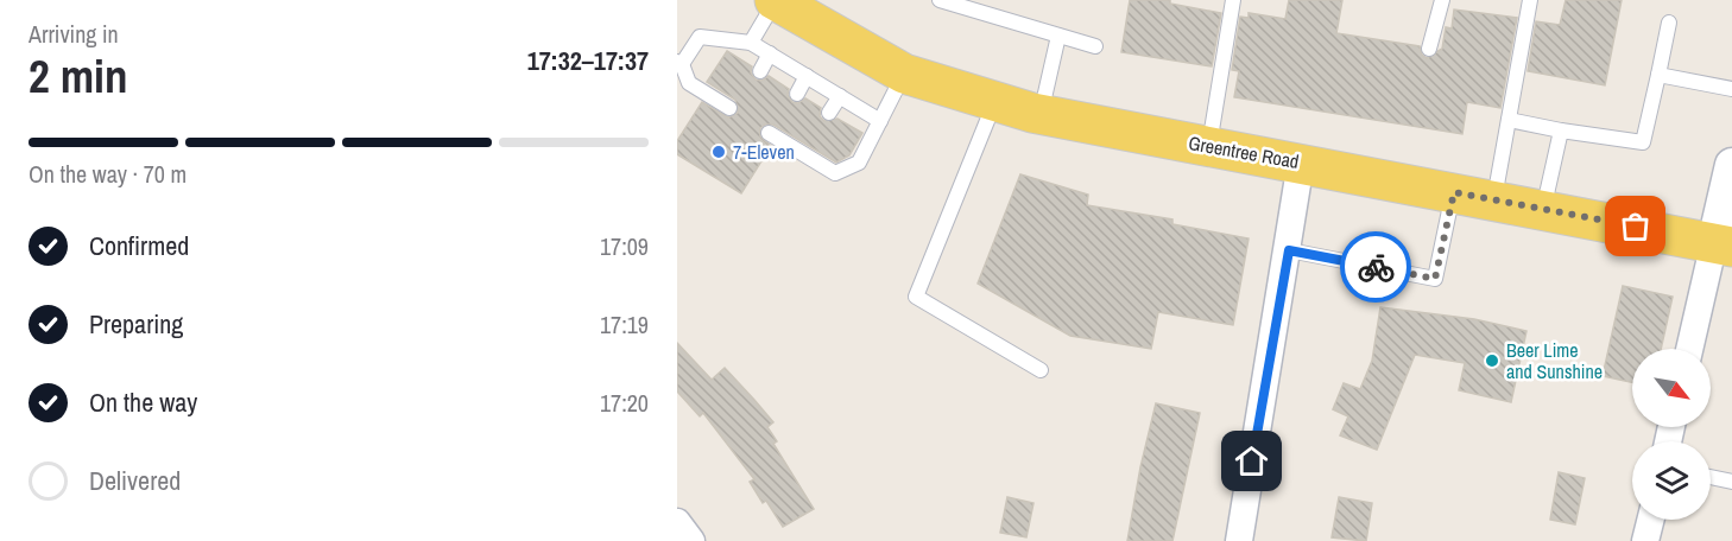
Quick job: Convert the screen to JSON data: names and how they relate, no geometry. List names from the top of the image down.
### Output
{
  "streets": {
    "main road": ["Greentree Road"]
  },
  "places": ["7-Eleven", "Beer Lime and Sunshine"],
  "north": "bottom right",
  "page": {
    "heading": ["2 min", "Arriving in", "17:32–17:37"],
    "bar": "On the way · 70 m",
    "list": [
      ["Confirmed", "17:09"],
      ["Preparing", "17:19"],
      ["On the way", "17:20"],
      "Delivered"
    ]
  }
}
